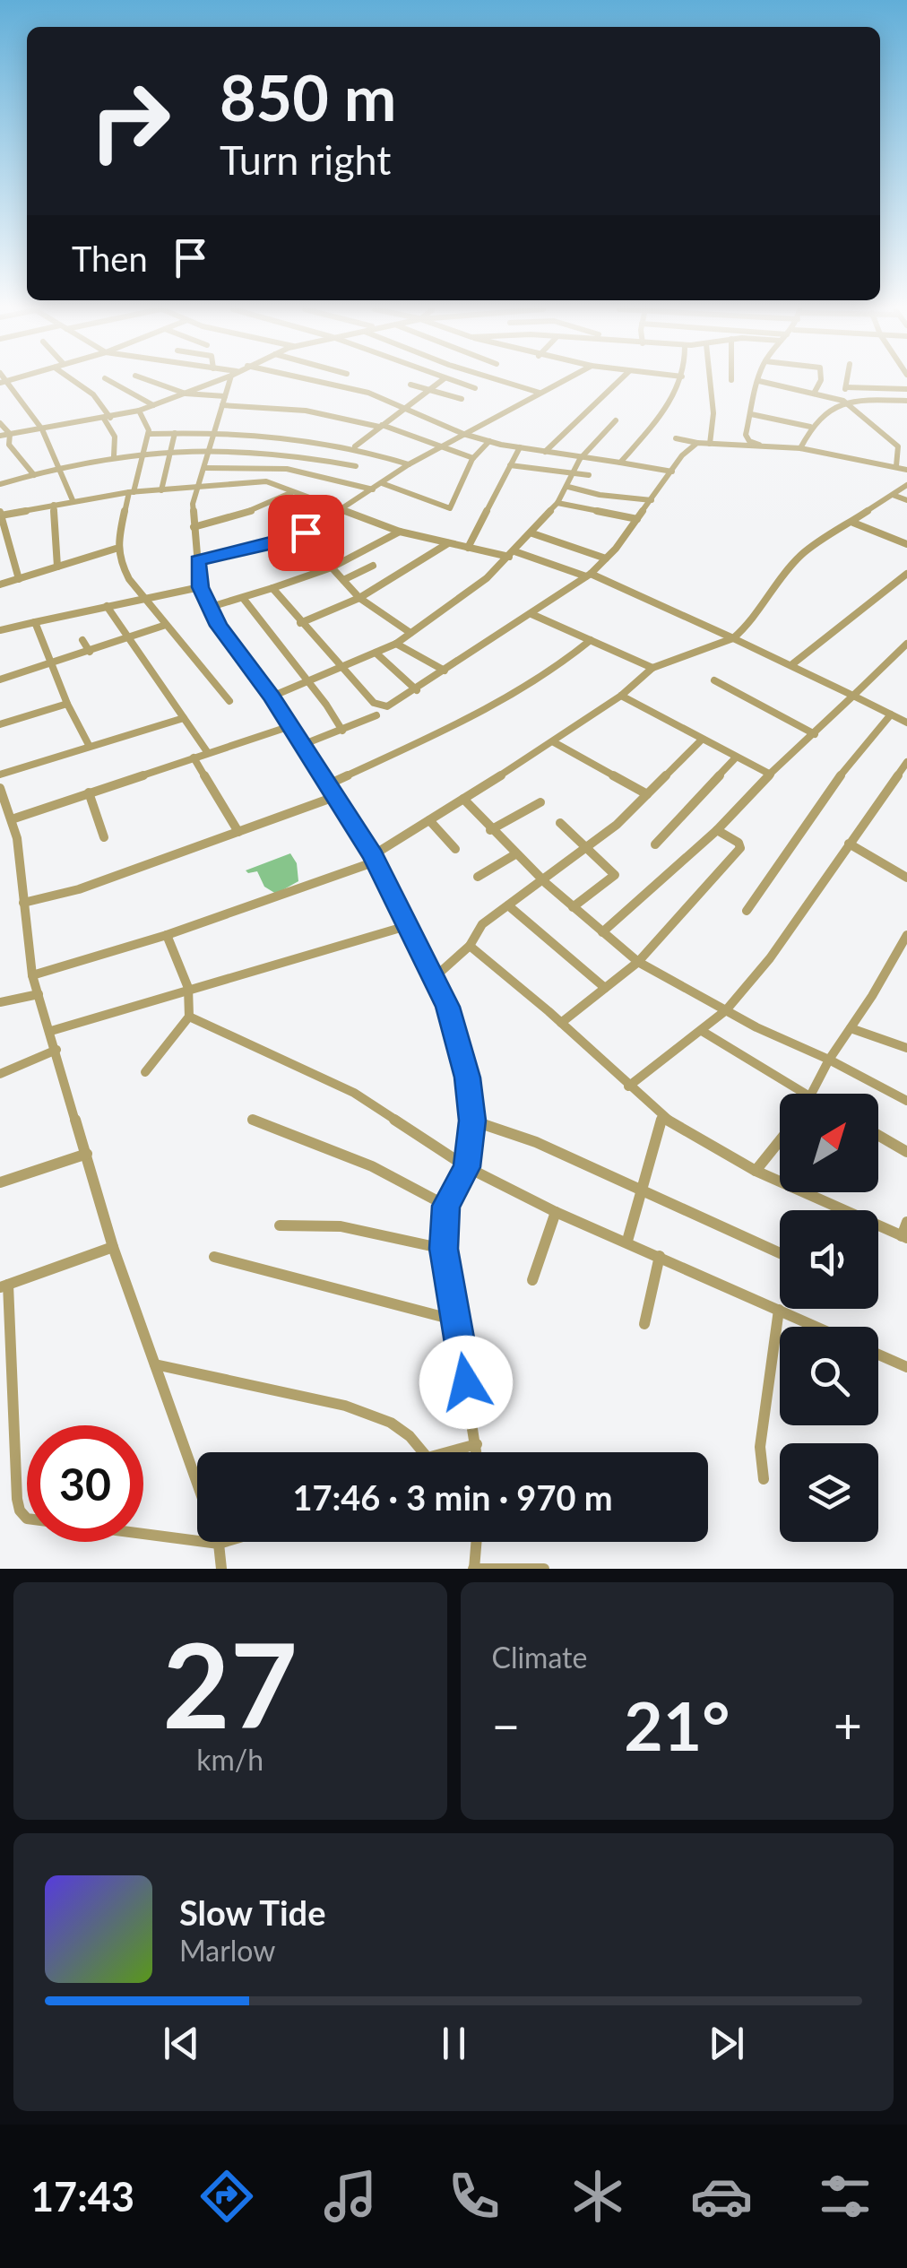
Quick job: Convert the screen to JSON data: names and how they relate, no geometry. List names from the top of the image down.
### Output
{
  "north": "top right",
  "page": {
    "turn": ["850 m", "Turn right"],
    "then": "Then",
    "limit": "30",
    "trip": "17:46 · 3 min · 970 m",
    "tile": [
      ["27", "km/h"],
      "Climate"
    ],
    "heat": ["−", "21°", "+"],
    "song": ["Slow Tide", "Marlow"],
    "tabs": "17:43"
  }
}
